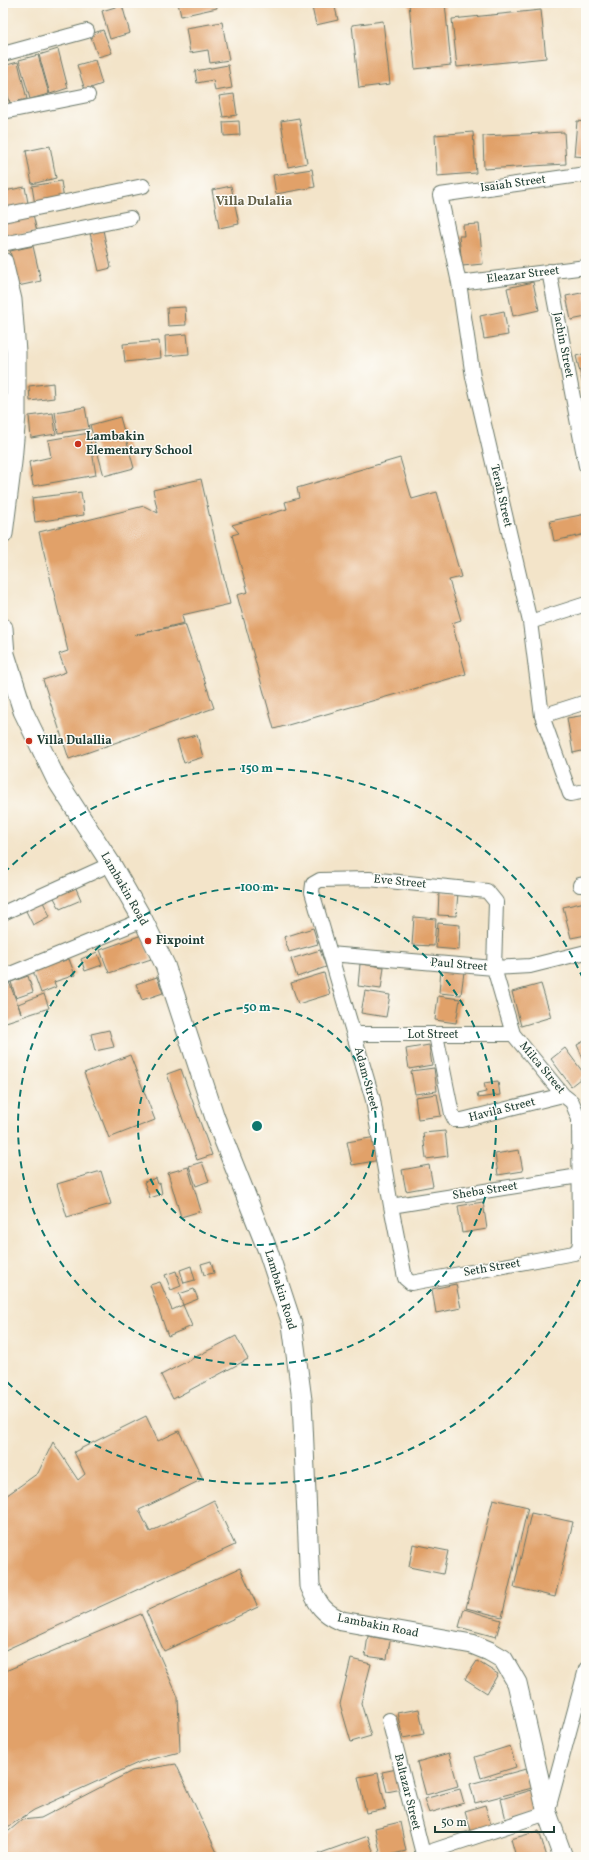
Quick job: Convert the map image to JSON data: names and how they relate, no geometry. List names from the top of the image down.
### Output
{
  "streets": {
    "main road": ["Lambakin Road"],
    "street": [
      "Isaiah Street",
      "Eleazar Street",
      "Jachin Street",
      "Terah Street",
      "Eve Street",
      "Paul Street",
      "Lot Street",
      "Milca Street",
      "Adam Street",
      "Havila Street",
      "Sheba Street",
      "Seth Street",
      "Baltazar Street"
    ]
  },
  "crossings": [
    ["Isaiah Street", "Terah Street"],
    ["Eleazar Street", "Jachin Street"],
    ["Eleazar Street", "Terah Street"],
    ["Eve Street", "Milca Street"],
    ["Eve Street", "Adam Street"],
    ["Lambakin Road", "Baltazar Street"],
    ["Paul Street", "Milca Street"],
    ["Paul Street", "Adam Street"],
    ["Lot Street", "Milca Street"],
    ["Lot Street", "Adam Street"],
    ["Lot Street", "Havila Street"],
    ["Milca Street", "Havila Street"],
    ["Milca Street", "Sheba Street"],
    ["Milca Street", "Seth Street"],
    ["Adam Street", "Sheba Street"],
    ["Adam Street", "Seth Street"]
  ],
  "districts": ["Villa Dulalia"],
  "places": ["Lambakin Elementary School", "Villa Dulallia", "Fixpoint"],
  "scale_bar": "50 m",
  "rings": ["150 m", "100 m", "50 m"]
}
